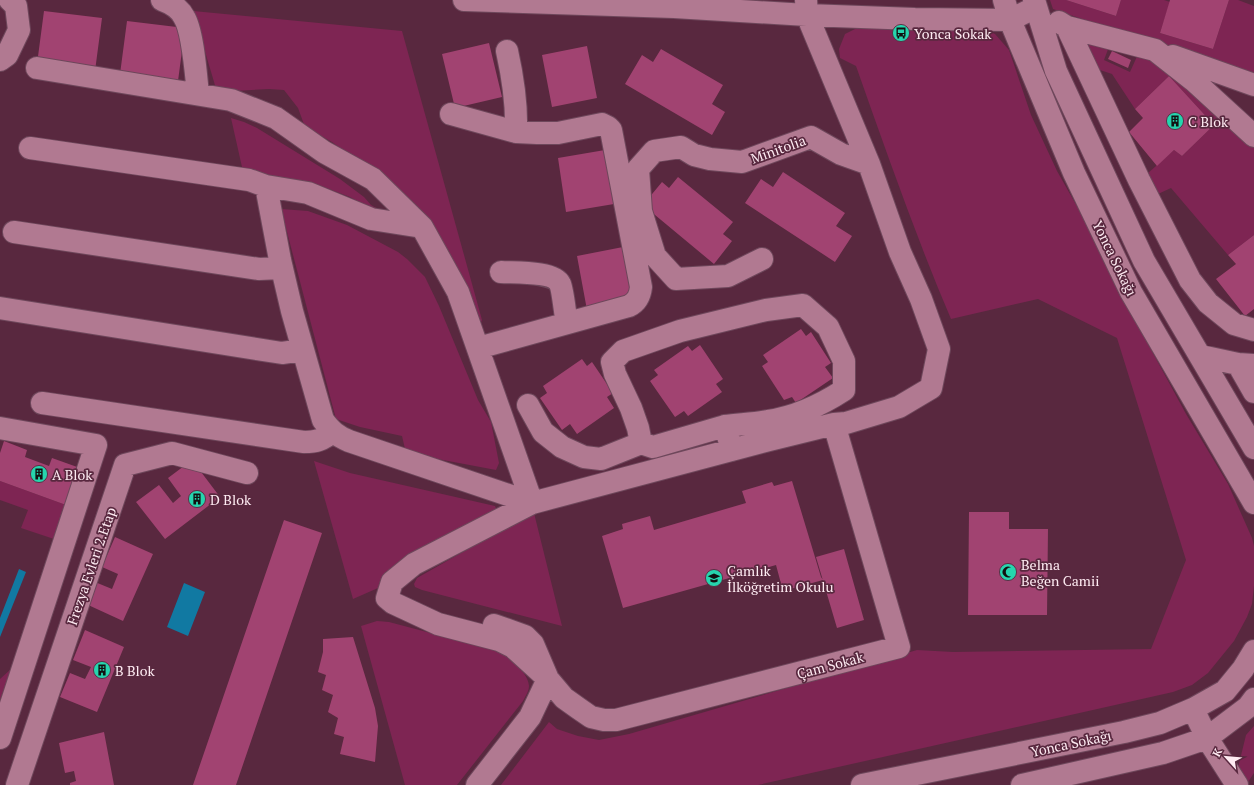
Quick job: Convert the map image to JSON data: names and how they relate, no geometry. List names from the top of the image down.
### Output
{
  "streets": {
    "street": [
      "Minitolia",
      "Yonca Sokağı",
      "Frezya Evleri 2.Etap",
      "Çam Sokak"
    ]
  },
  "places": {
    "bus stop": ["Yonca Sokak"],
    "building": [
      "C Blok",
      "A Blok",
      "D Blok",
      "B Blok"
    ],
    "mosque": ["Belma Beğen Camii"],
    "school or university": ["Çamlık İlköğretim Okulu"]
  },
  "north": "top left"
}
